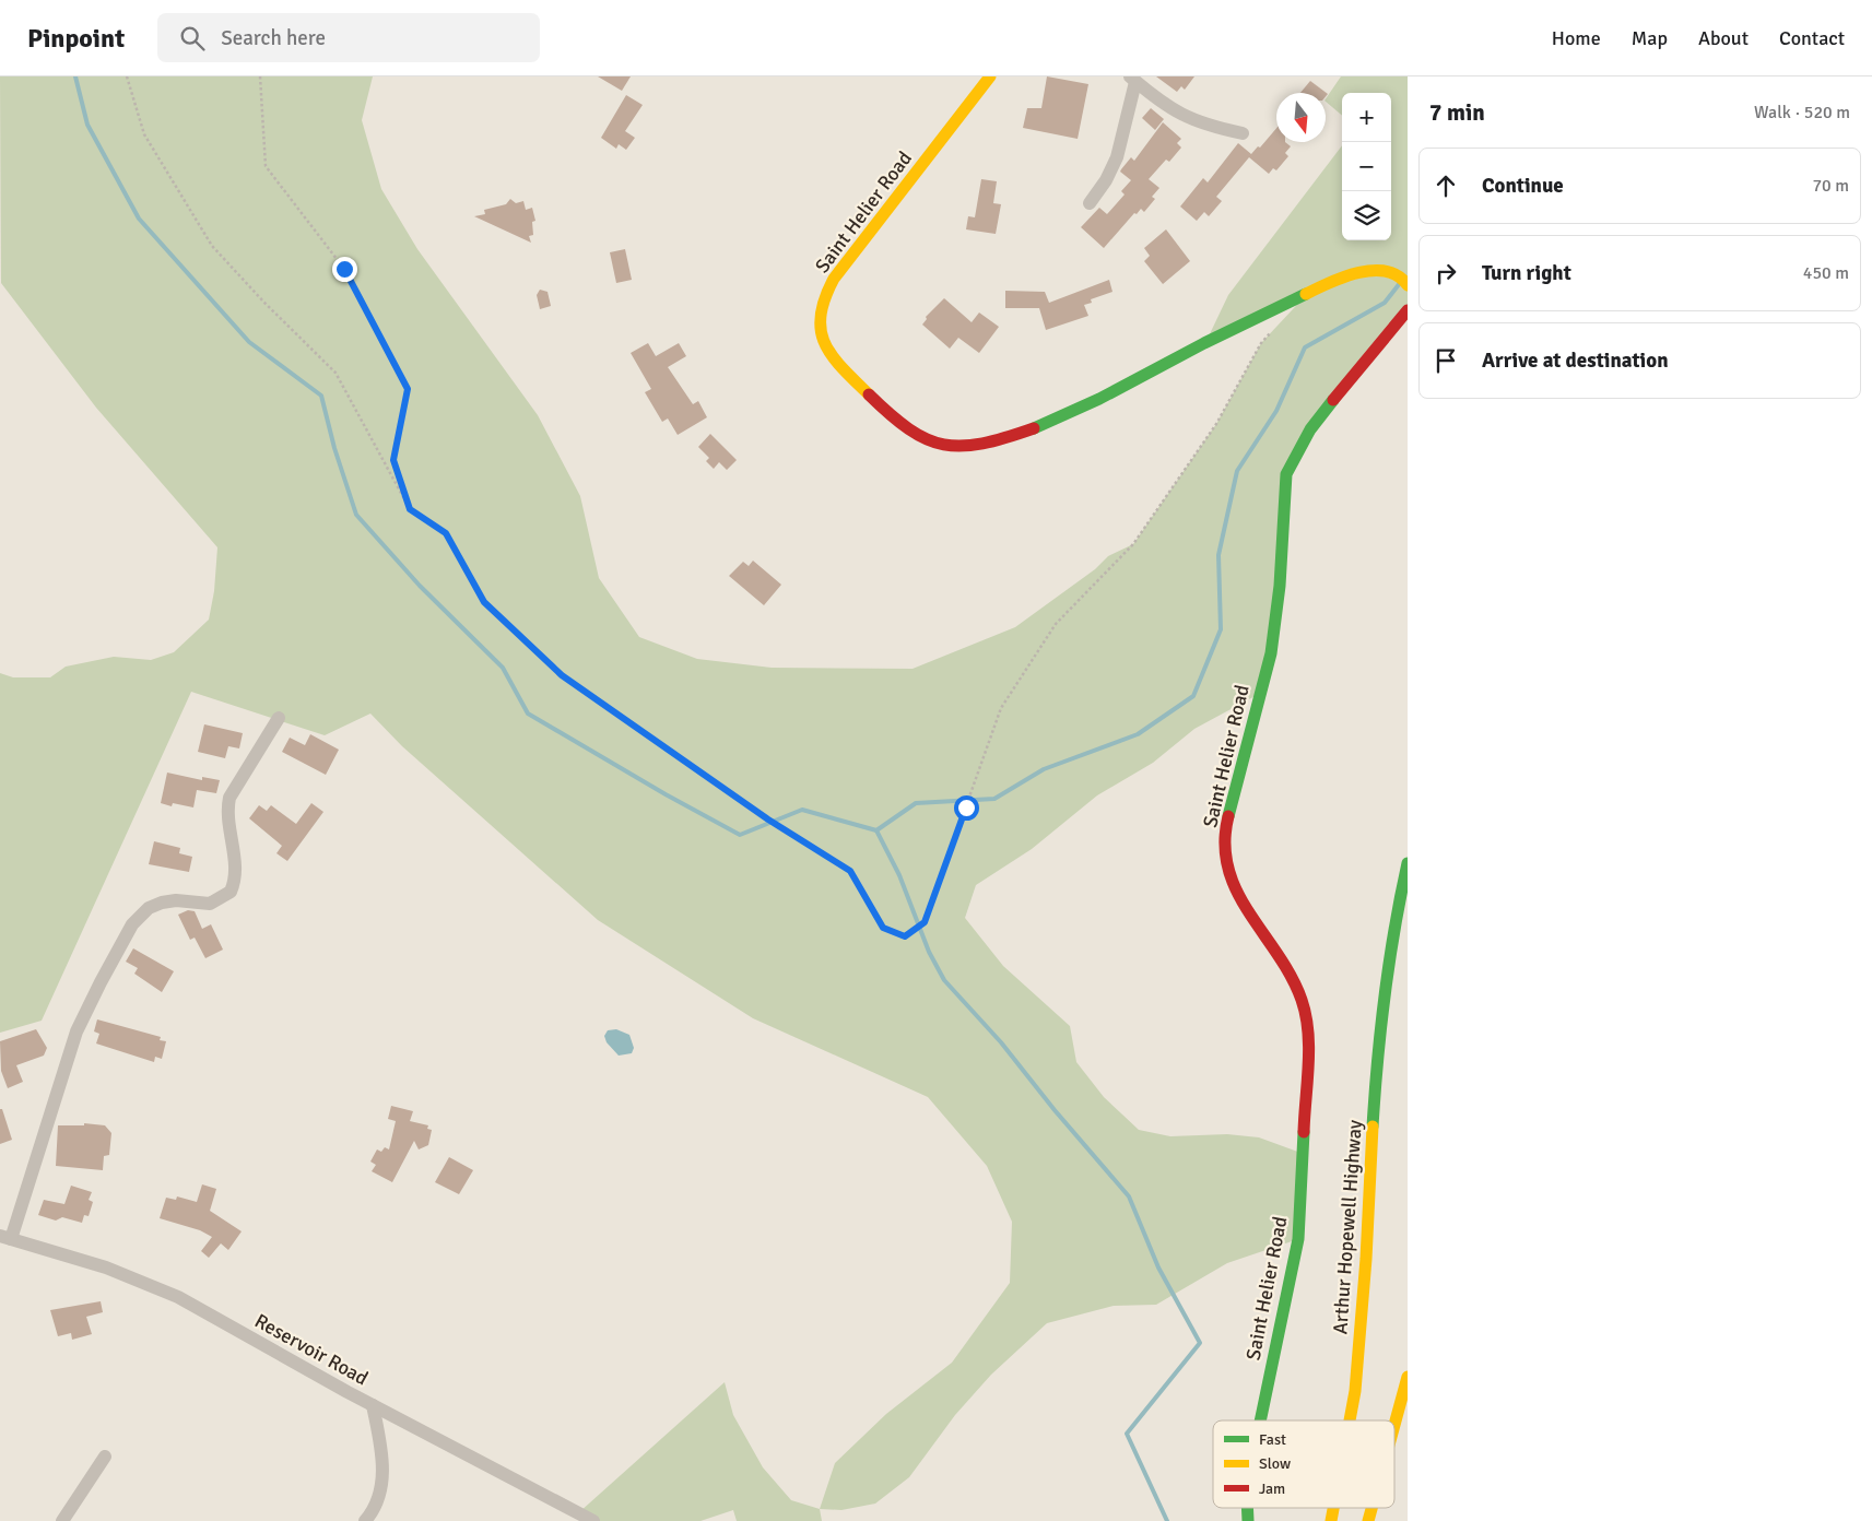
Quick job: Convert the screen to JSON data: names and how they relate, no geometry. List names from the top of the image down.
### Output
{
  "streets": {
    "main road": ["Saint Helier Road", "Arthur Hopewell Highway"],
    "street": ["Reservoir Road"]
  },
  "legend": ["Fast", "Slow", "Jam"],
  "north": "bottom",
  "page": {
    "header": "Pinpoint",
    "search": "Search here",
    "nav": [
      "Home",
      "Map",
      "About",
      "Contact"
    ],
    "heading": ["7 min", "Walk · 520 m"],
    "map_buttons": ["+", "−"],
    "list": [
      ["Continue", "70 m"],
      ["Turn right", "450 m"],
      "Arrive at destination"
    ]
  }
}
